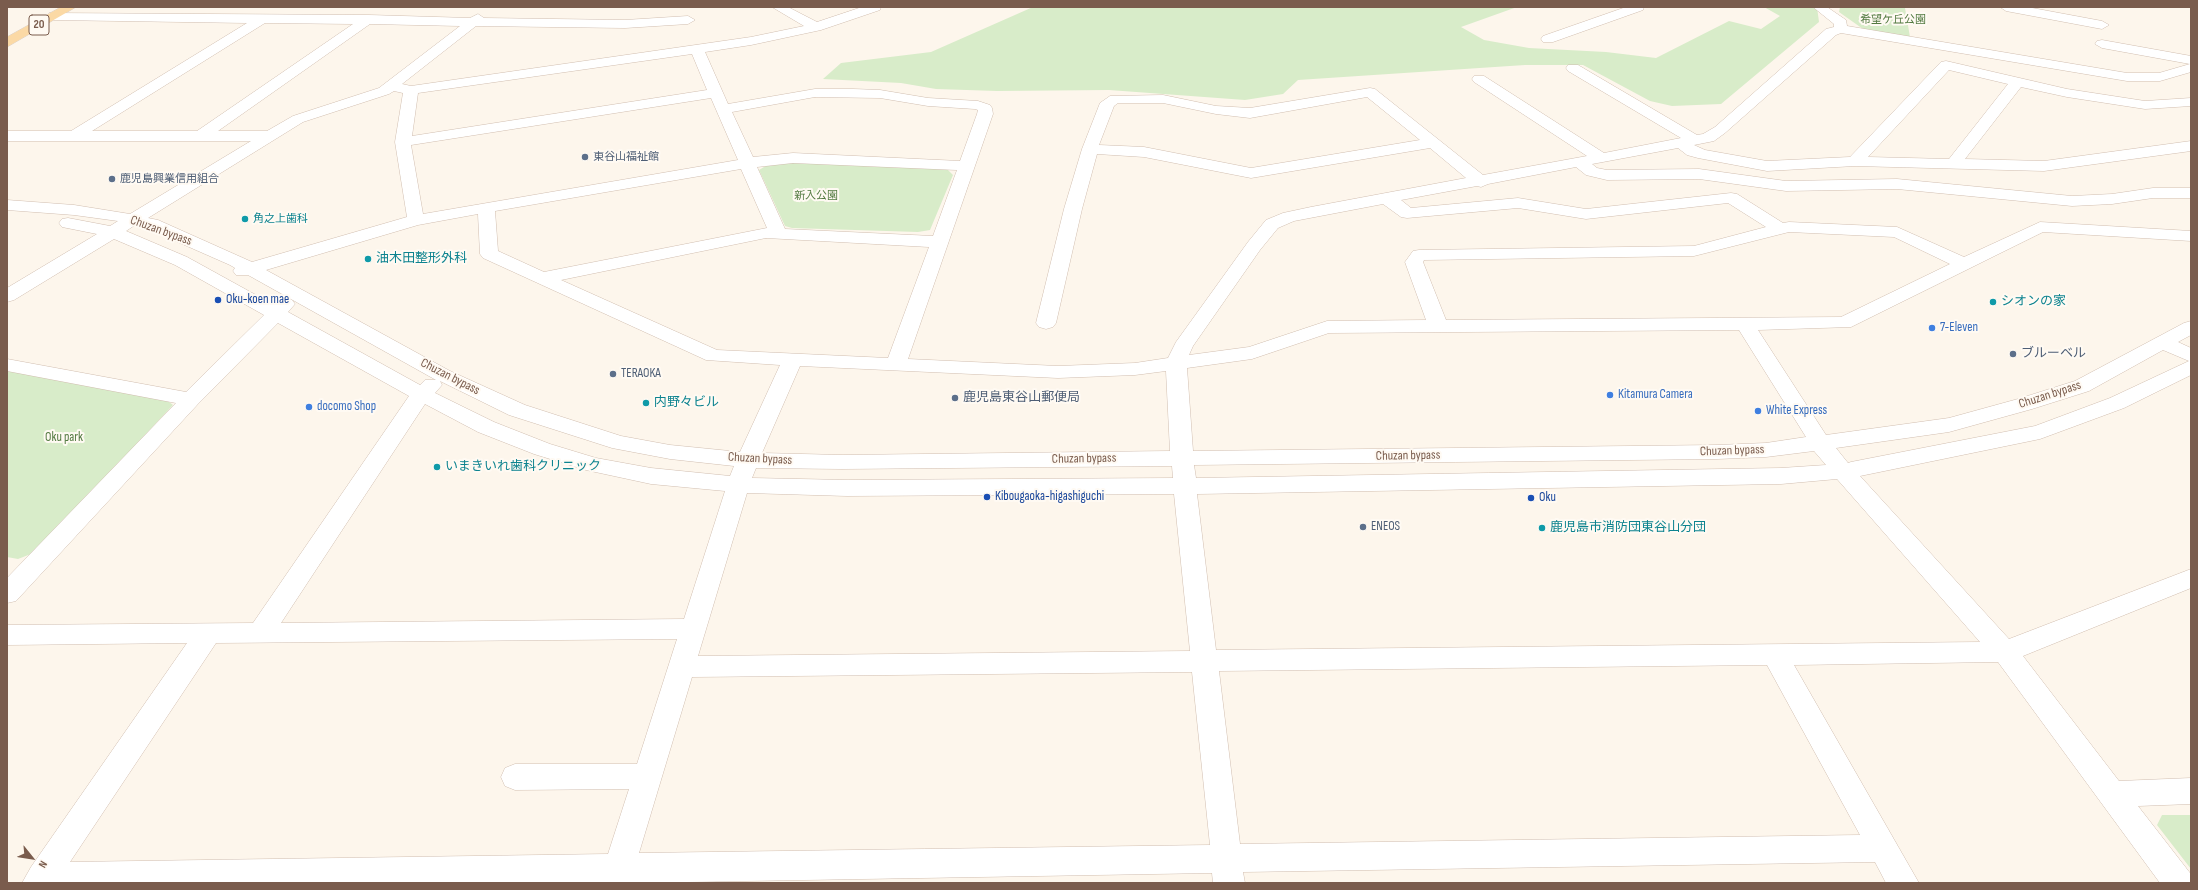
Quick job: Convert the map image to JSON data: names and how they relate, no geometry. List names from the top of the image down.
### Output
{
  "streets": {
    "main road": ["20"],
    "street": ["Chuzan bypass"]
  },
  "parks": ["希望ケ丘公園", "新入公園", "Oku park"],
  "places": [
    "東谷山福祉館",
    "鹿児島興業信用組合",
    "角之上歯科",
    "油木田整形外科",
    "Oku-koen mae",
    "シオンの家",
    "7-Eleven",
    "ブルーベル",
    "TERAOKA",
    "Kitamura Camera",
    "鹿児島東谷山郵便局",
    "内野々ビル",
    "docomo Shop",
    "White Express",
    "いまきいれ歯科クリニック",
    "Kibougaoka-higashiguchi",
    "Oku",
    "ENEOS",
    "鹿児島市消防団東谷山分団"
  ],
  "north": "bottom right"
}
